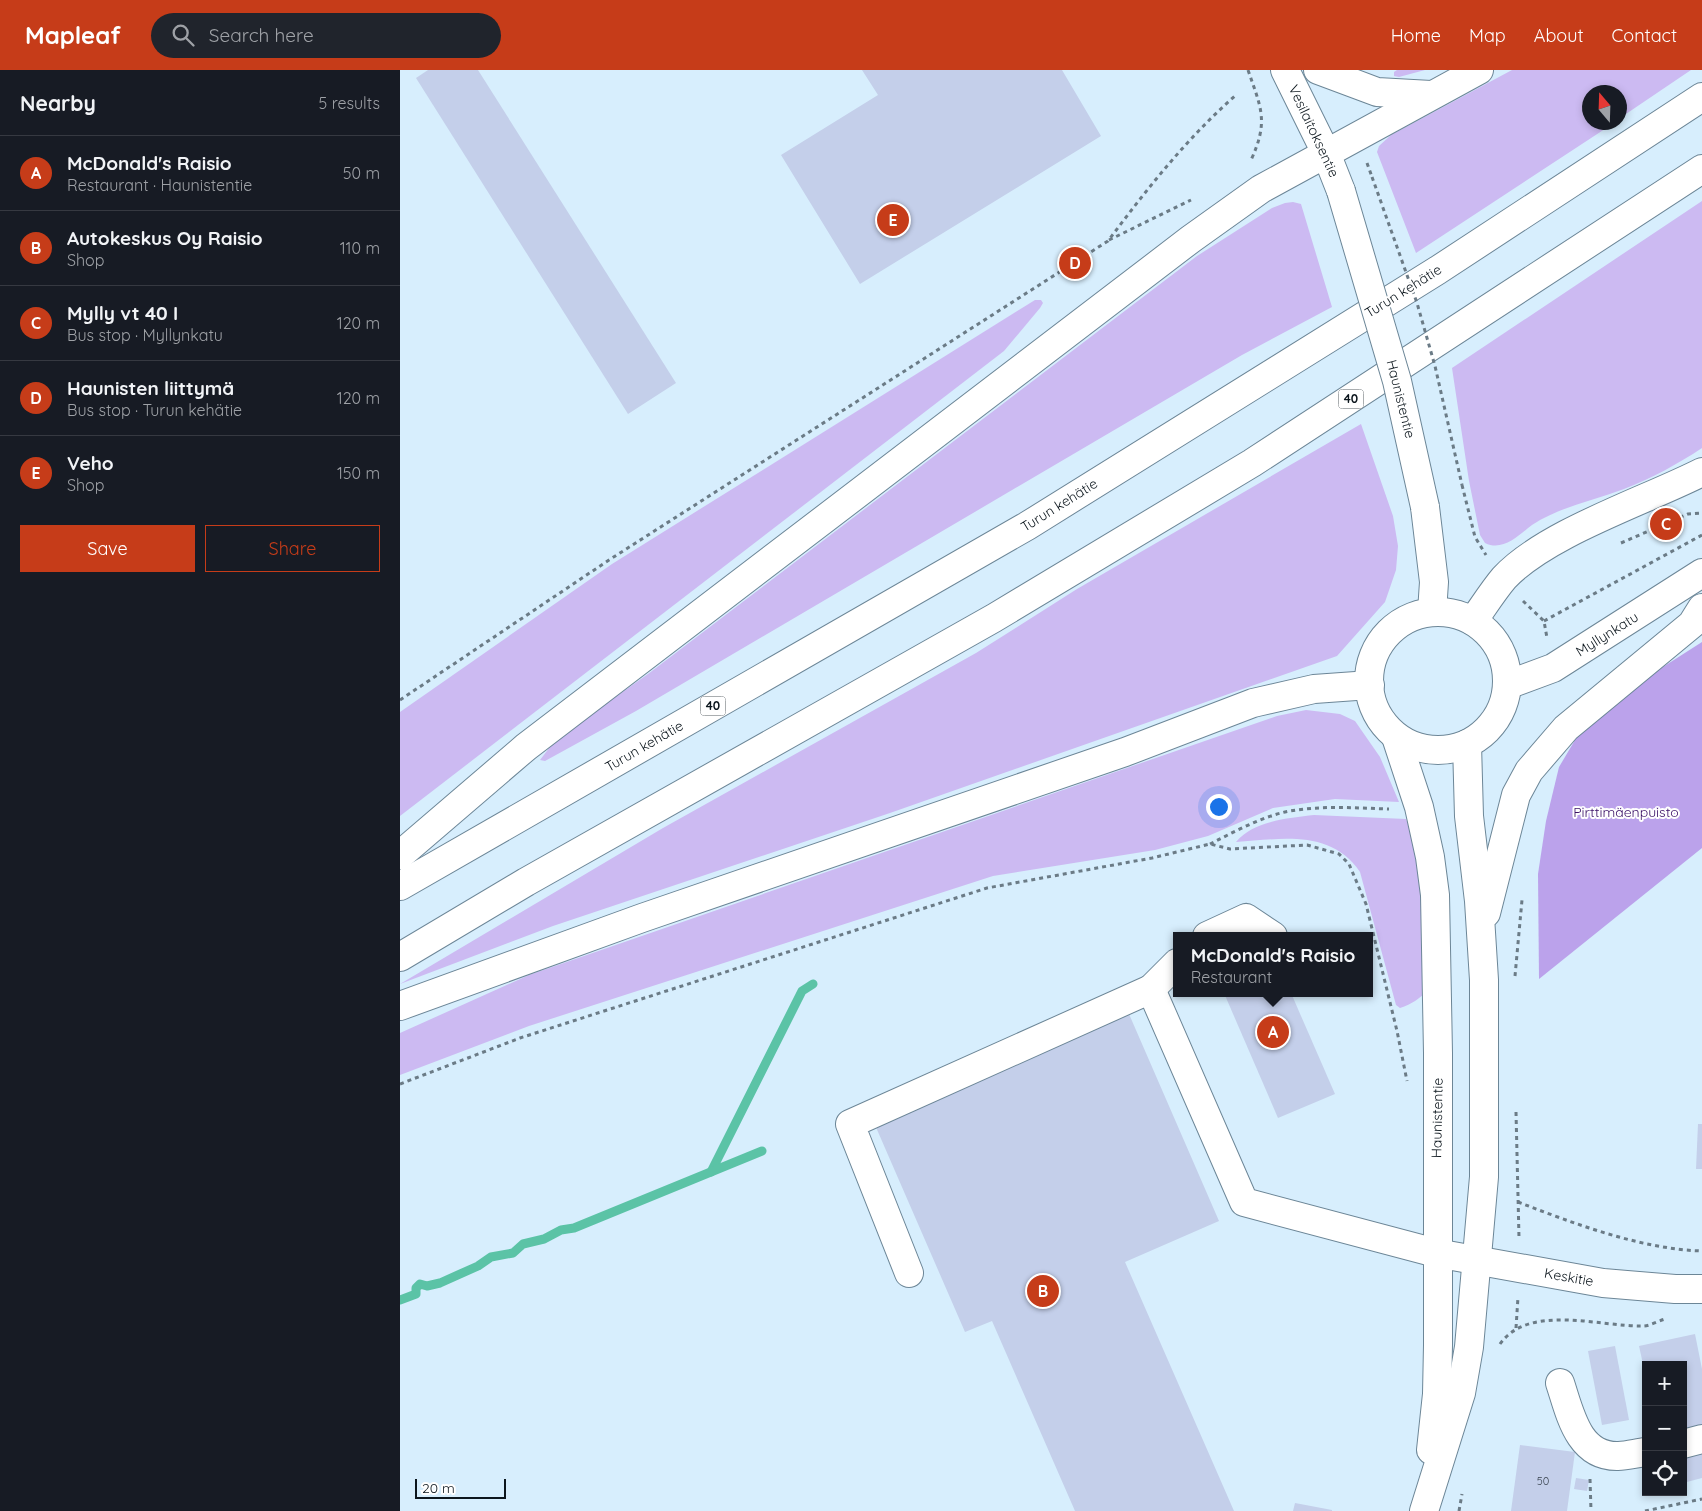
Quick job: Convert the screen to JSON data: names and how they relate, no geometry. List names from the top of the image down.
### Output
{
  "streets": {
    "main road": [
      "Vesilaitoksentie",
      "Turun kehätie",
      "40",
      "Haunistentie",
      "Myllynkatu",
      "Keskitie"
    ]
  },
  "crossings": [
    ["Vesilaitoksentie", "Haunistentie"],
    ["Haunistentie", "Myllynkatu"],
    ["Haunistentie", "Keskitie"]
  ],
  "parks": ["Pirttimäenpuisto"],
  "house_numbers": ["50"],
  "scale_bar": "20 m",
  "north": "top",
  "page": {
    "header": "Mapleaf",
    "search": "Search here",
    "nav": [
      "Home",
      "Map",
      "About",
      "Contact"
    ],
    "heading": ["Nearby", "5 results"],
    "list": [
      {
        "mark": "A",
        "name": "McDonald's Raisio",
        "note": "Restaurant · Haunistentie",
        "value": "50 m"
      },
      {
        "mark": "B",
        "name": "Autokeskus Oy Raisio",
        "note": "Shop",
        "value": "110 m"
      },
      {
        "mark": "C",
        "name": "Mylly vt 40 I",
        "note": "Bus stop · Myllynkatu",
        "value": "120 m"
      },
      {
        "mark": "D",
        "name": "Haunisten liittymä",
        "note": "Bus stop · Turun kehätie",
        "value": "120 m"
      },
      {
        "mark": "E",
        "name": "Veho",
        "note": "Shop",
        "value": "150 m"
      }
    ],
    "pins": [
      "E",
      "D",
      "C",
      "A",
      "B"
    ],
    "buttons": ["Save", "Share"],
    "popup": ["McDonald's Raisio", "Restaurant"],
    "map_buttons": ["+", "−"],
    "scale": "20 m"
  }
}
